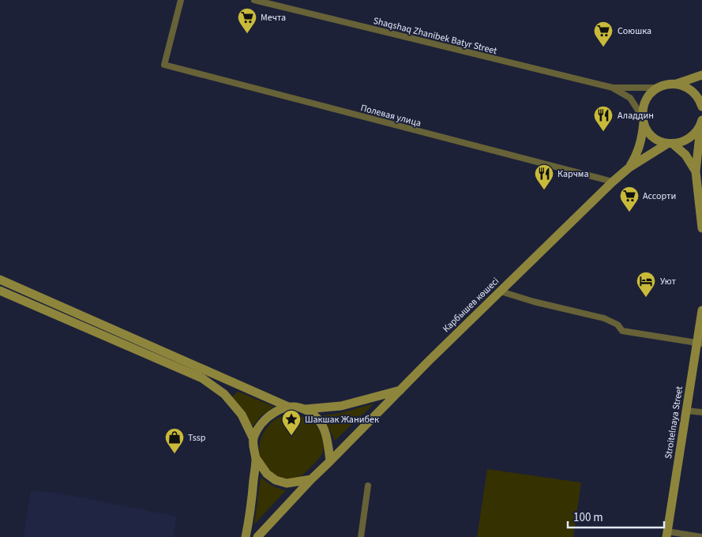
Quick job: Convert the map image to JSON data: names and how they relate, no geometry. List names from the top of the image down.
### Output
{
  "streets": {
    "main road": ["Карбышев көшесі", "Stroitelnaya Street"],
    "street": ["Shaqshaq Zhanibek Batyr Street", "Полевая улица"]
  },
  "crossings": [
    ["Полевая улица", "Карбышев көшесі"]
  ],
  "places": {
    "supermarket": ["Мечта", "Союшка", "Ассорти"],
    "restaurant": ["Аладдин", "Карчма"],
    "hotel": ["Уют"],
    "place": ["Шакшак Жанибек"],
    "shop": ["Tssp"]
  },
  "scale_bar": "100 m"
}
